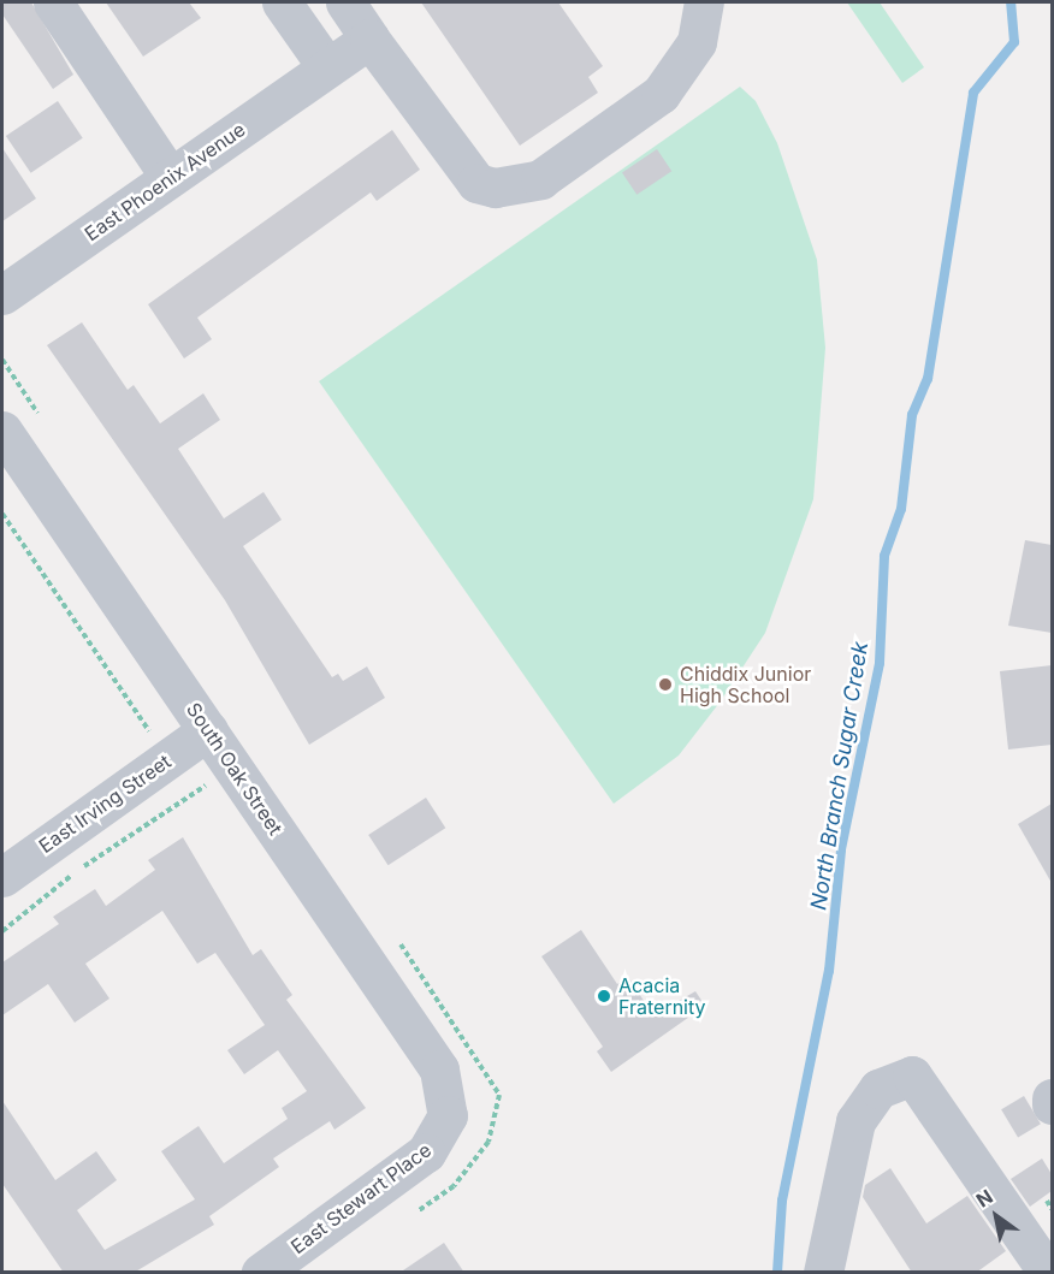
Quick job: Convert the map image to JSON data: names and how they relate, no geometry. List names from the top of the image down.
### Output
{
  "streets": {
    "street": [
      "East Phoenix Avenue",
      "South Oak Street",
      "East Irving Street",
      "East Stewart Place"
    ]
  },
  "crossings": [
    ["South Oak Street", "East Irving Street"],
    ["South Oak Street", "East Stewart Place"]
  ],
  "water": ["North Branch Sugar Creek"],
  "places": ["Chiddix Junior High School", "Acacia Fraternity"],
  "north": "top left"
}
